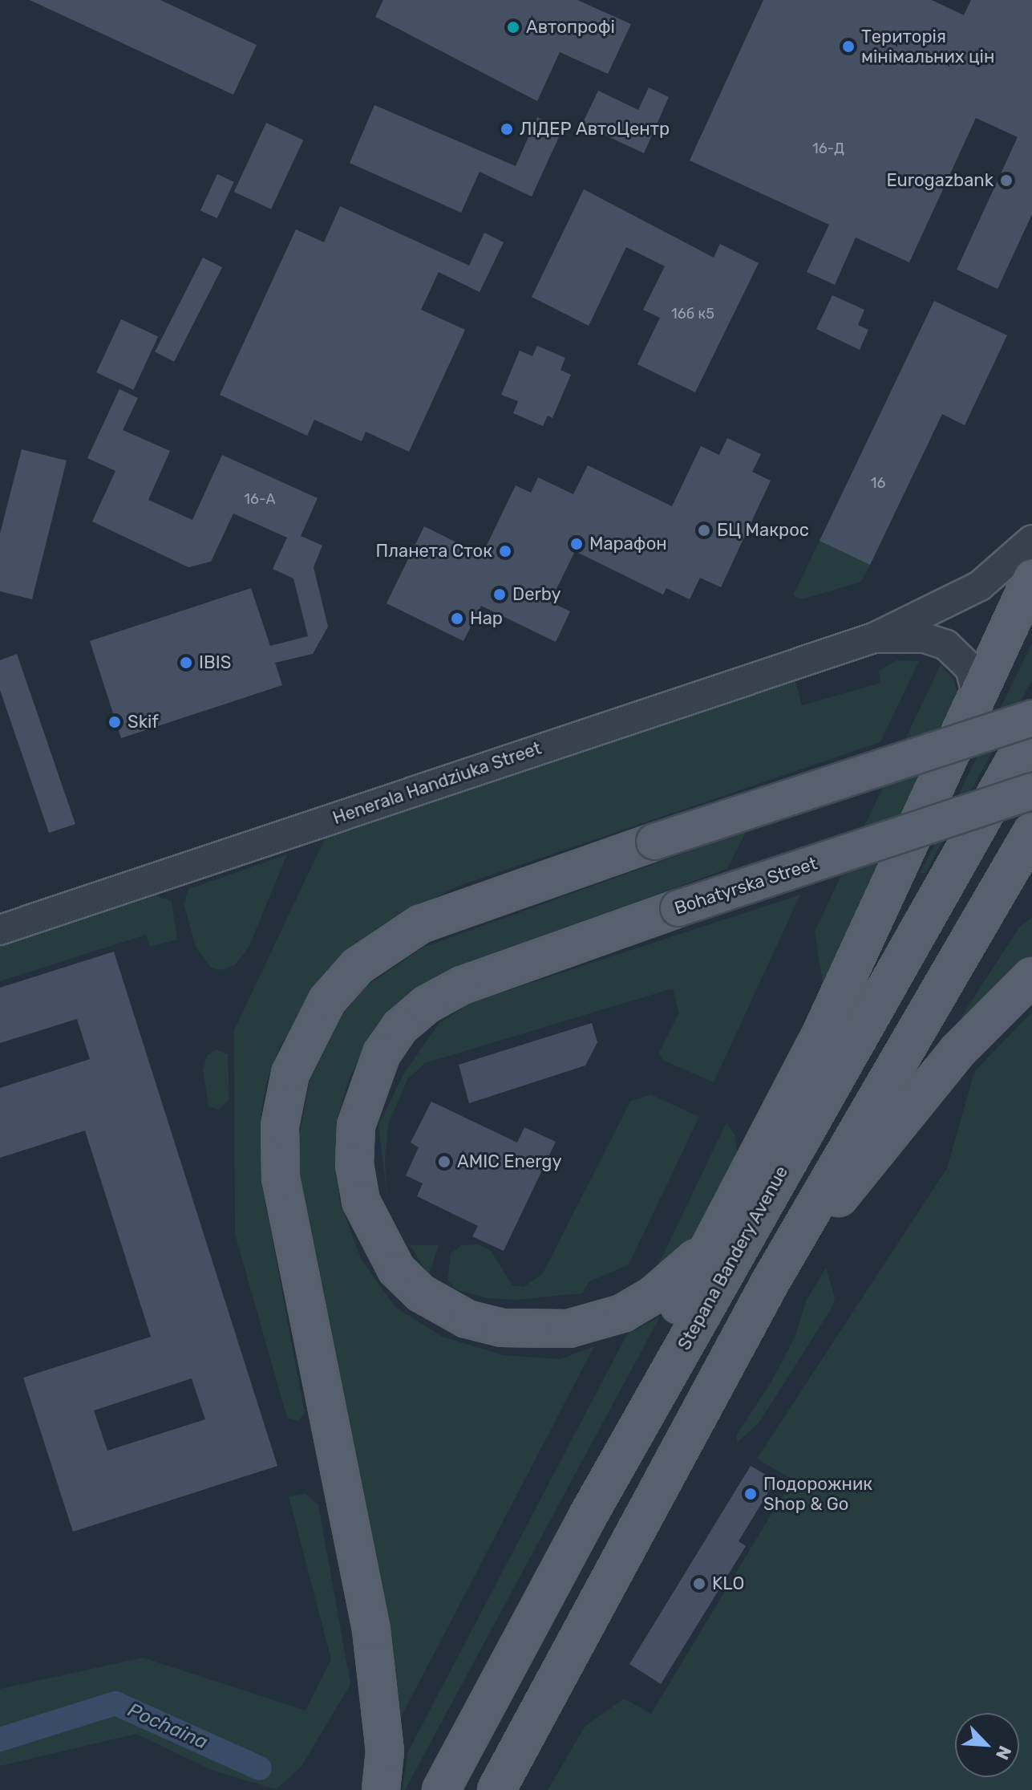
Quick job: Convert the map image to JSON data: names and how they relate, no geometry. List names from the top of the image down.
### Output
{
  "streets": {
    "main road": ["Bohatyrska Street", "Stepana Bandery Avenue"],
    "street": ["Henerala Handziuka Street"]
  },
  "water": ["Pochaina"],
  "places": [
    "Автопрофі",
    "Територія мінімальних цін",
    "ЛІДЕР АвтоЦентр",
    "Eurogazbank",
    "БЦ Макрос",
    "Марафон",
    "Планета Сток",
    "Derby",
    "Hap",
    "IBIS",
    "Skif",
    "AMIC Energy",
    "Подорожник Shop & Go",
    "KLO"
  ],
  "house_numbers": [
    "16-Д",
    "16б к5",
    "16",
    "16-А"
  ],
  "north": "bottom right"
}
